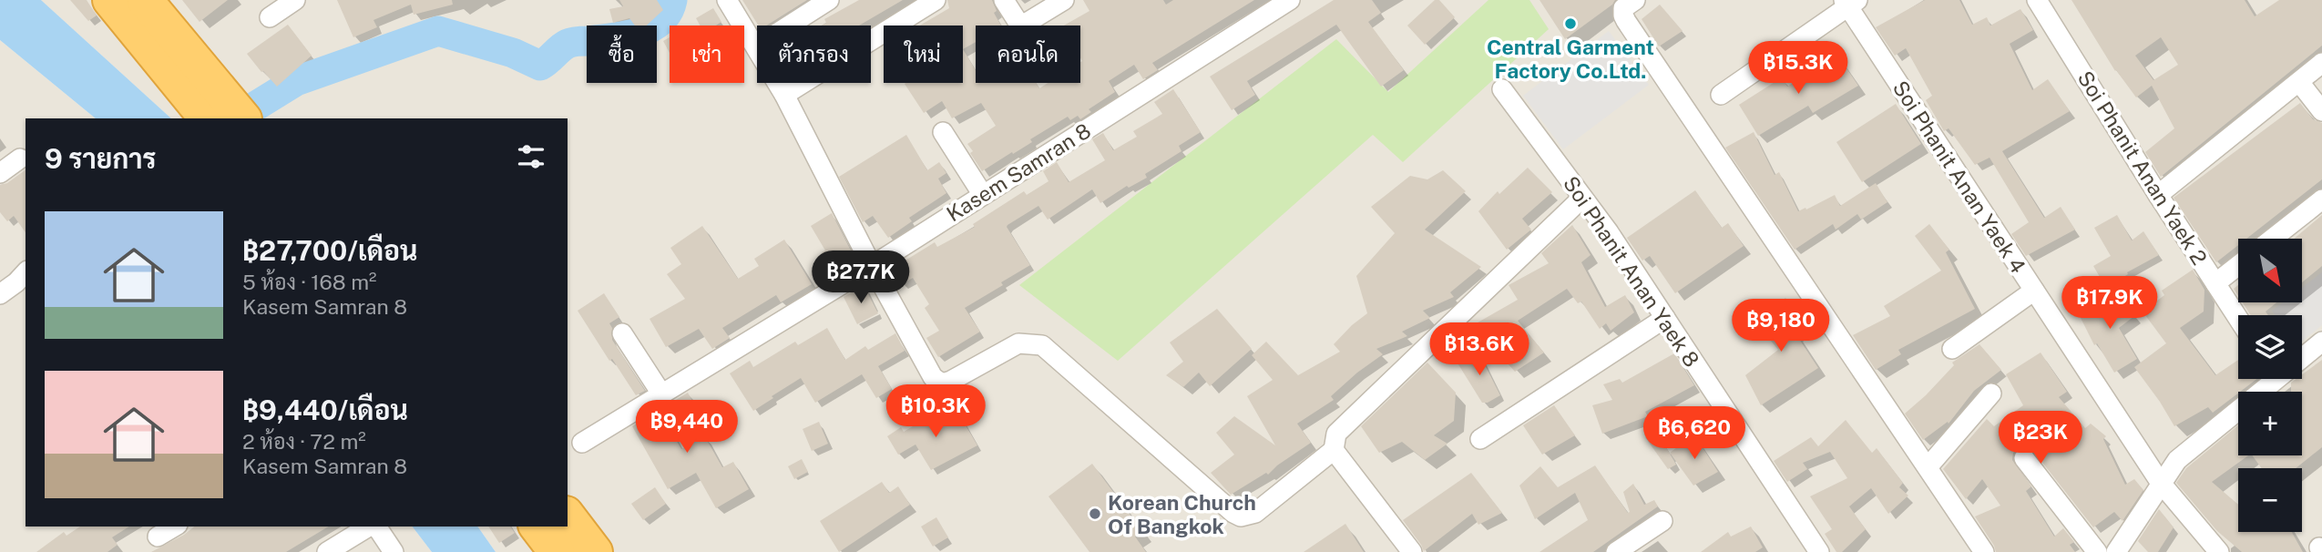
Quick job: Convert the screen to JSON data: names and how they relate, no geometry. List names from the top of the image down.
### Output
{
  "streets": {
    "street": [
      "Soi Phanit Anan Yaek 2",
      "Kasem Samran 8",
      "Soi Phanit Anan Yaek 4",
      "Soi Phanit Anan Yaek 8"
    ]
  },
  "places": ["Central Garment Factory Co.Ltd.", "Korean Church Of Bangkok"],
  "north": "bottom right",
  "page": {
    "chip": [
      "ซื้อ",
      "เช่า",
      "ตัวกรอง",
      "ใหม่",
      "คอนโด"
    ],
    "price": [
      "฿15.3K",
      "฿27.7K",
      "฿17.9K",
      "฿9,180",
      "฿13.6K",
      "฿10.3K",
      "฿9,440",
      "฿6,620",
      "฿23K"
    ],
    "heading": "9 รายการ",
    "list": [
      {
        "name": "฿27,700/เดือน",
        "note": "5 ห้อง · 168 m² · Kasem Samran 8"
      },
      {
        "name": "฿9,440/เดือน",
        "note": "2 ห้อง · 72 m² · Kasem Samran 8"
      }
    ],
    "map_buttons": ["+", "−"]
  }
}
